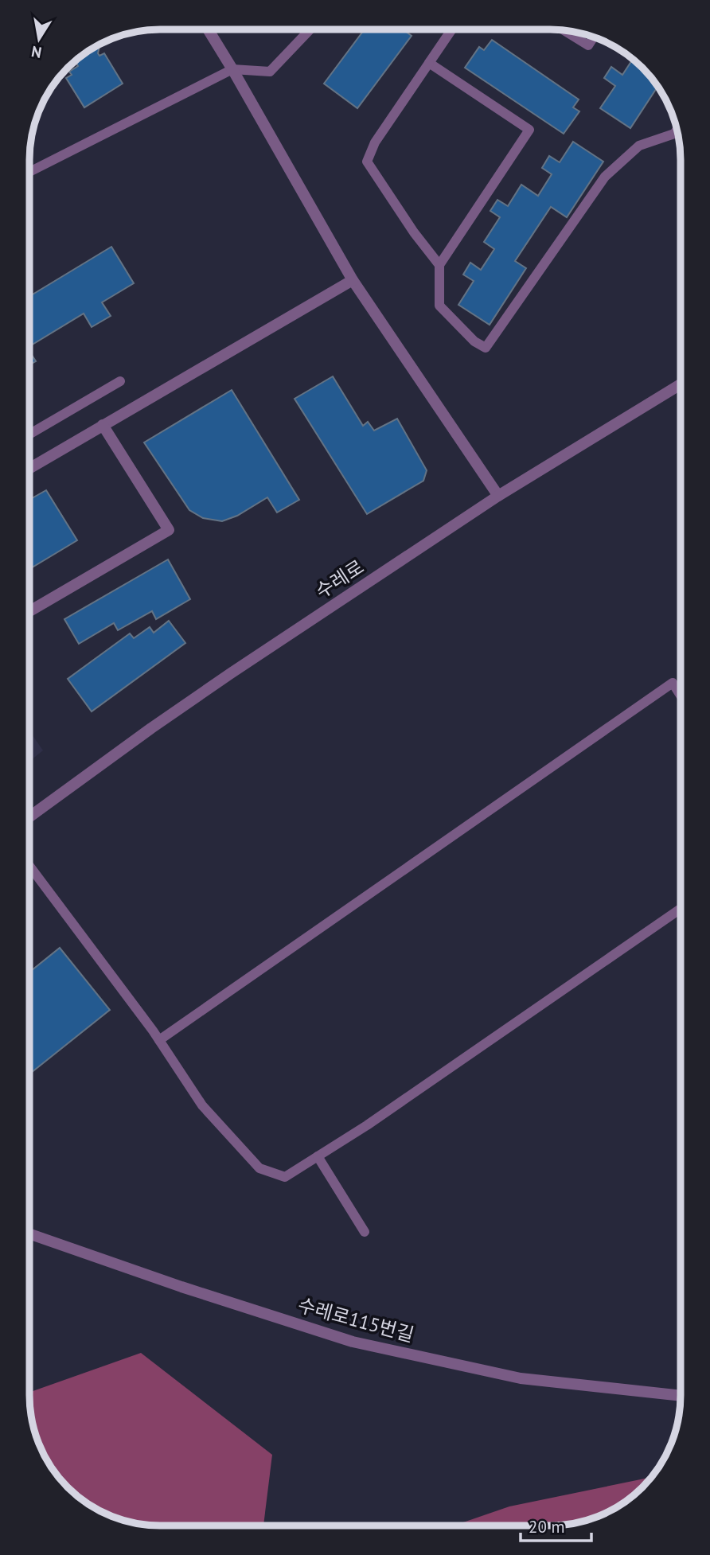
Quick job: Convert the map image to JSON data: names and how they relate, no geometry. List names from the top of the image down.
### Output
{
  "streets": {
    "street": ["수레로", "수레로115번길"]
  },
  "scale_bar": "20 m",
  "north": "bottom"
}
